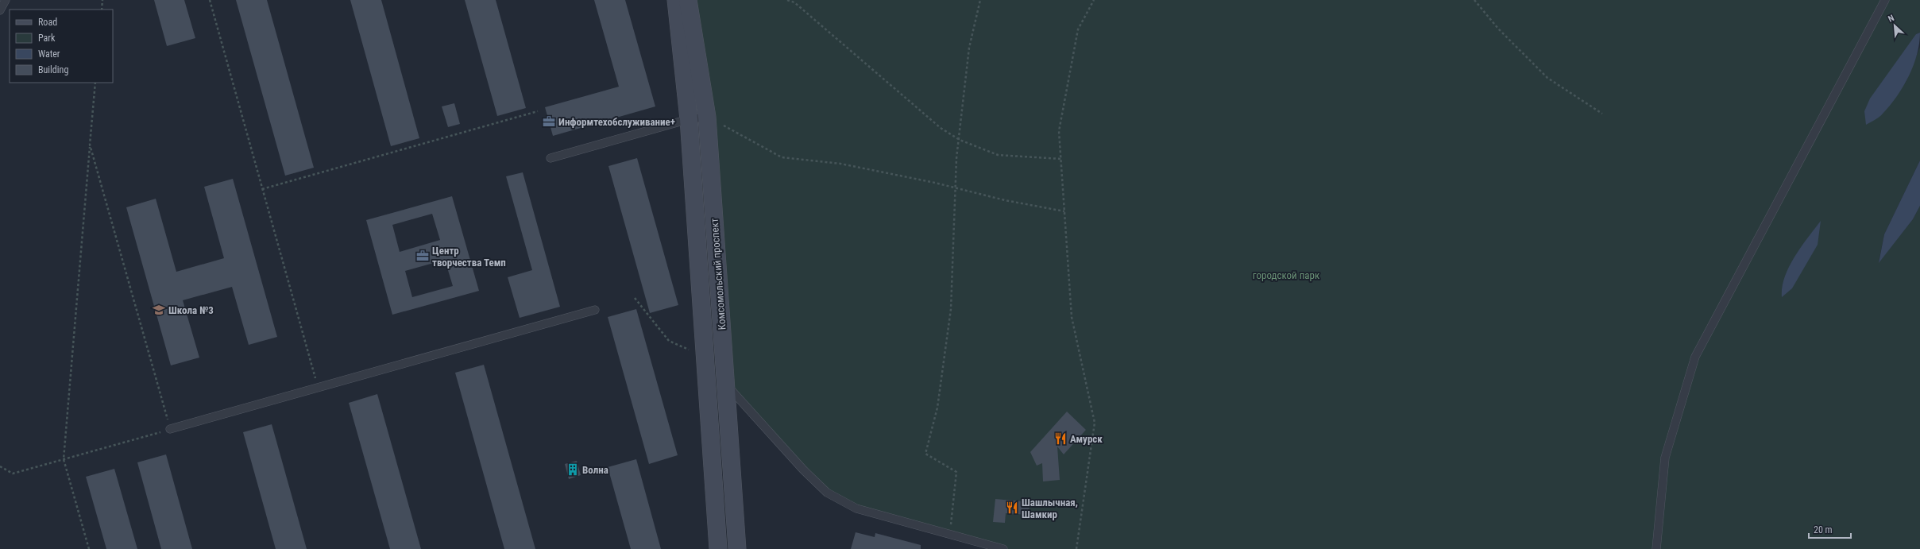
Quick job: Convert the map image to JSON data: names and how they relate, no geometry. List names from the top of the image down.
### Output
{
  "streets": {
    "street": ["Комсомольский проспект"]
  },
  "parks": ["городской парк"],
  "places": {
    "office": ["Информтехобслуживание+", "Центр творчества Темп"],
    "school or university": ["Школа №3"],
    "restaurant": ["Амурск", "Шашлычная, Шамкир"],
    "building": ["Волна"]
  },
  "legend": [
    "Road",
    "Park",
    "Water",
    "Building"
  ],
  "scale_bar": "20 m",
  "north": "top left"
}
